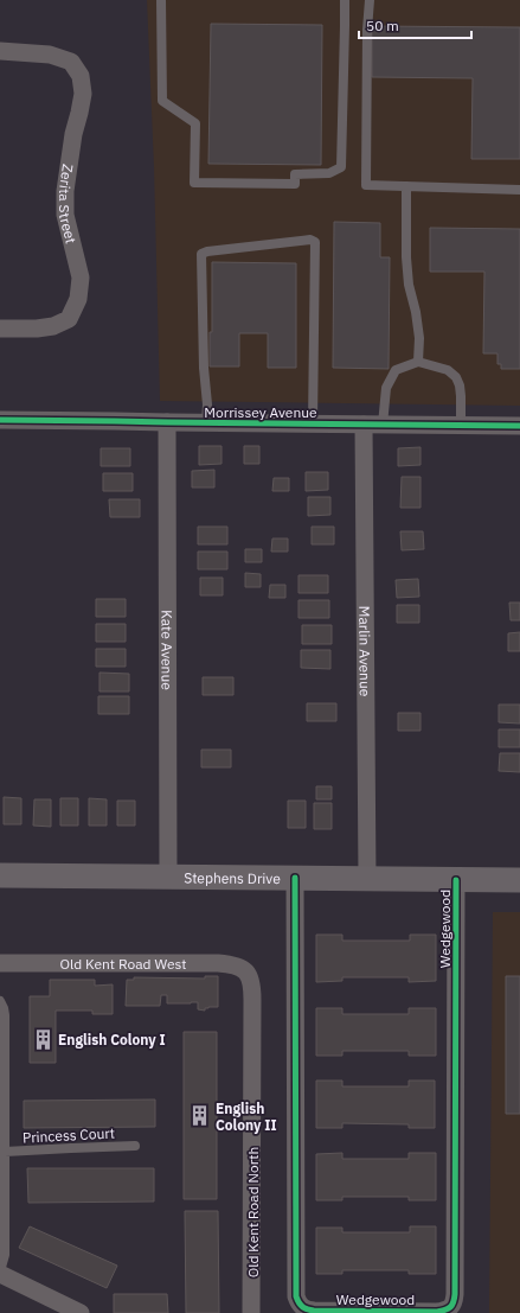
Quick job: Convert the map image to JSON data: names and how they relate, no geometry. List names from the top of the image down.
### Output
{
  "streets": {
    "street": [
      "Zerita Street",
      "Morrissey Avenue",
      "Kate Avenue",
      "Marlin Avenue",
      "Stephens Drive",
      "Wedgewood",
      "Old Kent Road West",
      "Old Kent Road North"
    ],
    "lane": ["Princess Court"]
  },
  "crossings": [
    ["Morrissey Avenue", "Kate Avenue"],
    ["Morrissey Avenue", "Marlin Avenue"],
    ["Kate Avenue", "Stephens Drive"],
    ["Marlin Avenue", "Stephens Drive"],
    ["Stephens Drive", "Wedgewood"],
    ["Old Kent Road West", "Old Kent Road North"]
  ],
  "places": {
    "building": ["English Colony I", "English Colony II"]
  },
  "scale_bar": "50 m"
}
